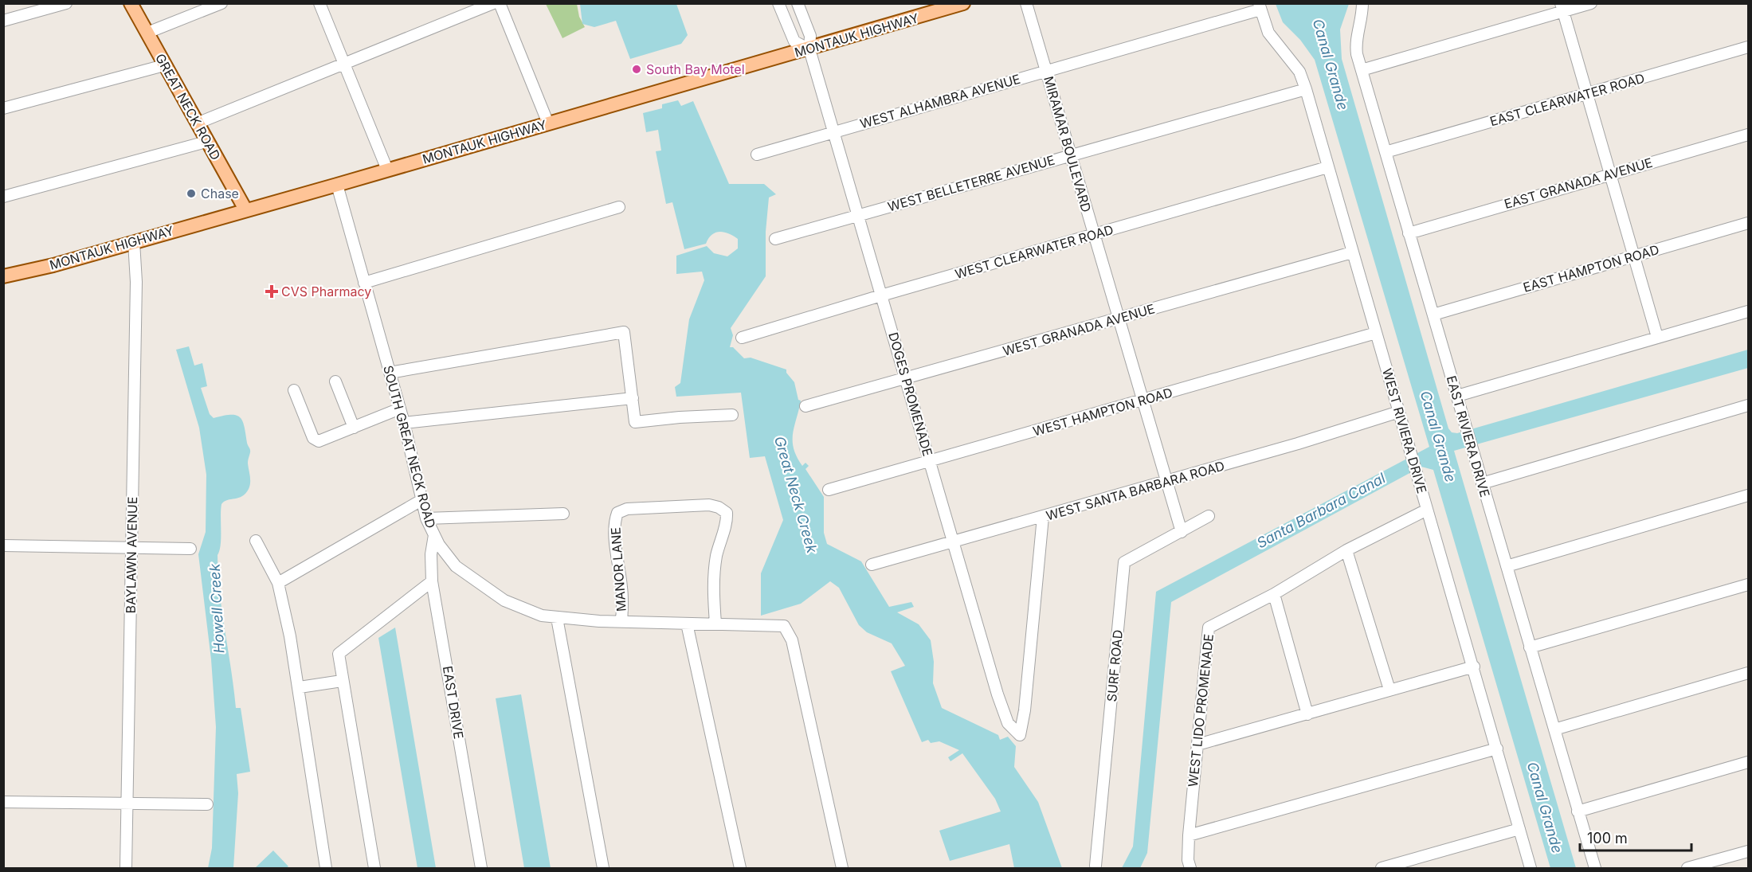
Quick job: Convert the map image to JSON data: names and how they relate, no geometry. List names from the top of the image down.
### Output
{
  "streets": {
    "main road": ["MONTAUK HIGHWAY", "GREAT NECK ROAD"],
    "street": [
      "EAST CLEARWATER ROAD",
      "WEST ALHAMBRA AVENUE",
      "MIRAMAR BOULEVARD",
      "WEST BELLETERRE AVENUE",
      "EAST GRANADA AVENUE",
      "WEST CLEARWATER ROAD",
      "EAST HAMPTON ROAD",
      "WEST GRANADA AVENUE",
      "DOGES PROMENADE",
      "WEST HAMPTON ROAD",
      "WEST RIVIERA DRIVE",
      "EAST RIVIERA DRIVE",
      "SOUTH GREAT NECK ROAD",
      "WEST SANTA BARBARA ROAD",
      "BAYLAWN AVENUE",
      "MANOR LANE",
      "SURF ROAD",
      "EAST DRIVE",
      "WEST LIDO PROMENADE"
    ]
  },
  "crossings": [
    ["MONTAUK HIGHWAY", "GREAT NECK ROAD"],
    ["MONTAUK HIGHWAY", "DOGES PROMENADE"],
    ["MONTAUK HIGHWAY", "SOUTH GREAT NECK ROAD"],
    ["MONTAUK HIGHWAY", "BAYLAWN AVENUE"],
    ["EAST CLEARWATER ROAD", "EAST RIVIERA DRIVE"],
    ["WEST ALHAMBRA AVENUE", "MIRAMAR BOULEVARD"],
    ["WEST ALHAMBRA AVENUE", "DOGES PROMENADE"],
    ["WEST ALHAMBRA AVENUE", "WEST RIVIERA DRIVE"],
    ["MIRAMAR BOULEVARD", "WEST BELLETERRE AVENUE"],
    ["MIRAMAR BOULEVARD", "WEST CLEARWATER ROAD"],
    ["MIRAMAR BOULEVARD", "WEST GRANADA AVENUE"],
    ["MIRAMAR BOULEVARD", "WEST HAMPTON ROAD"],
    ["MIRAMAR BOULEVARD", "WEST SANTA BARBARA ROAD"],
    ["MIRAMAR BOULEVARD", "SURF ROAD"],
    ["WEST BELLETERRE AVENUE", "DOGES PROMENADE"],
    ["WEST BELLETERRE AVENUE", "WEST RIVIERA DRIVE"],
    ["EAST GRANADA AVENUE", "EAST RIVIERA DRIVE"],
    ["WEST CLEARWATER ROAD", "DOGES PROMENADE"],
    ["WEST CLEARWATER ROAD", "WEST RIVIERA DRIVE"],
    ["EAST HAMPTON ROAD", "EAST RIVIERA DRIVE"],
    ["WEST GRANADA AVENUE", "DOGES PROMENADE"],
    ["WEST GRANADA AVENUE", "WEST RIVIERA DRIVE"],
    ["DOGES PROMENADE", "WEST HAMPTON ROAD"],
    ["DOGES PROMENADE", "WEST SANTA BARBARA ROAD"],
    ["WEST HAMPTON ROAD", "WEST RIVIERA DRIVE"],
    ["WEST RIVIERA DRIVE", "WEST SANTA BARBARA ROAD"],
    ["WEST RIVIERA DRIVE", "WEST LIDO PROMENADE"],
    ["SOUTH GREAT NECK ROAD", "MANOR LANE"],
    ["SOUTH GREAT NECK ROAD", "EAST DRIVE"]
  ],
  "water": [
    "Canal Grande",
    "Great Neck Creek",
    "Santa Barbara Canal",
    "Howell Creek"
  ],
  "places": {
    "other": ["South Bay Motel", "Chase"],
    "health": ["CVS Pharmacy"]
  },
  "scale_bar": "100 m"
}
